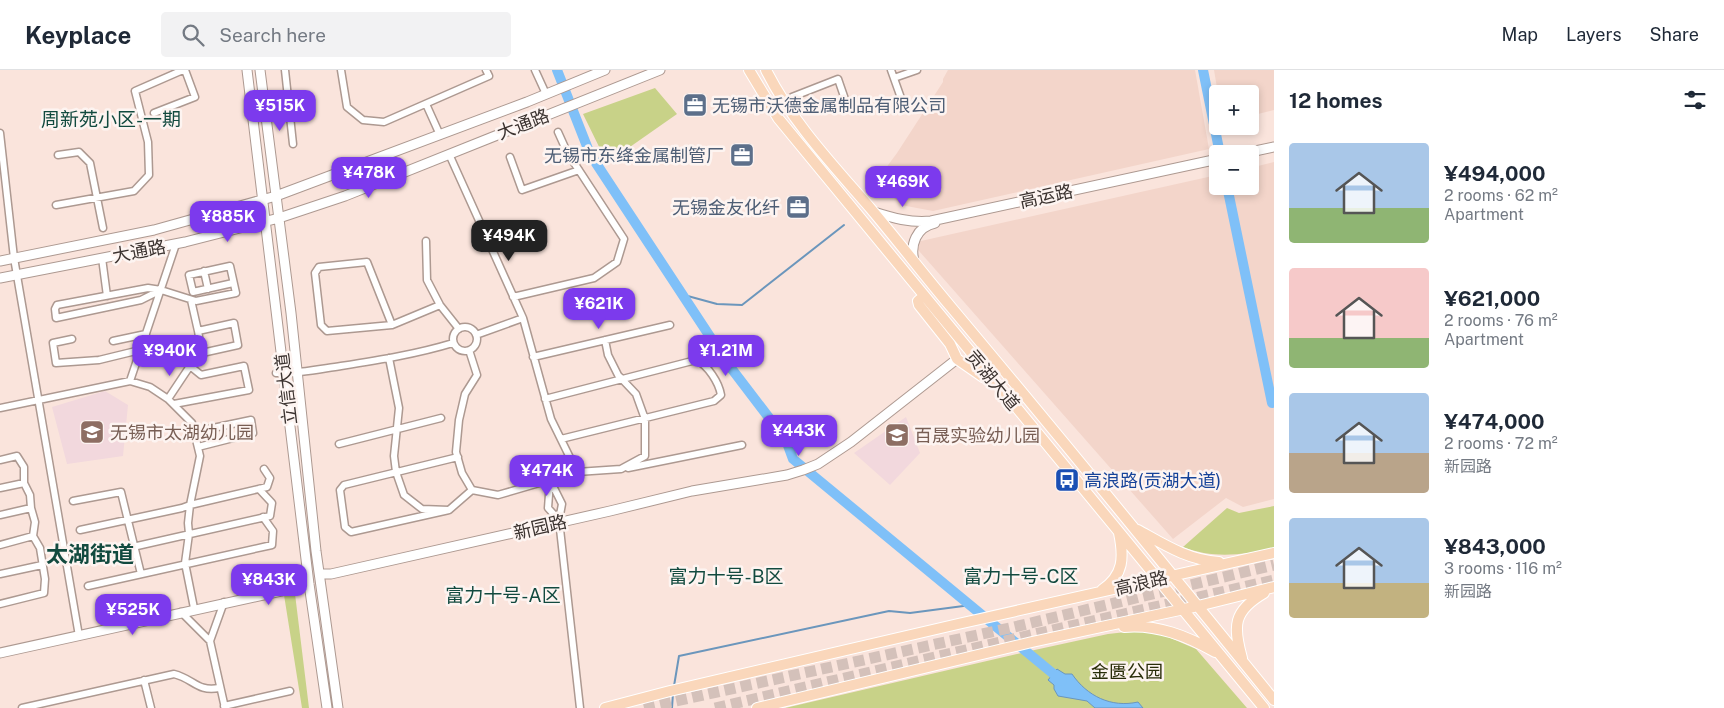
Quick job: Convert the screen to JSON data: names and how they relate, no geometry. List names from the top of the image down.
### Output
{
  "streets": {
    "main road": ["贡湖大道", "高浪路"],
    "street": [
      "大通路",
      "高运路",
      "立信大道",
      "新园路"
    ]
  },
  "crossings": [
    ["大通路", "立信大道"],
    ["高运路", "贡湖大道"],
    ["贡湖大道", "高浪路"],
    ["立信大道", "新园路"]
  ],
  "districts": [
    "周新苑小区-一期",
    "太湖街道",
    "富力十号-B区",
    "富力十号-C区",
    "富力十号-A区"
  ],
  "parks": ["金匮公园"],
  "places": {
    "office": ["无锡市沃德金属制品有限公司", "无锡市东绛金属制管厂", "无锡金友化纤"],
    "school or university": ["无锡市太湖幼儿园", "百晟实验幼儿园"],
    "bus stop": ["高浪路(贡湖大道)"]
  },
  "page": {
    "header": "Keyplace",
    "search": "Search here",
    "nav": ["Map", "Layers", "Share"],
    "heading": "12 homes",
    "map_buttons": ["+", "−"],
    "price": [
      "¥515K",
      "¥478K",
      "¥469K",
      "¥885K",
      "¥494K",
      "¥621K",
      "¥940K",
      "¥1.21M",
      "¥443K",
      "¥474K",
      "¥843K",
      "¥525K"
    ],
    "list": [
      {
        "name": "¥494,000",
        "note": "2 rooms · 62 m² · Apartment"
      },
      {
        "name": "¥621,000",
        "note": "2 rooms · 76 m² · Apartment"
      },
      {
        "name": "¥474,000",
        "note": "2 rooms · 72 m² · 新园路"
      },
      {
        "name": "¥843,000",
        "note": "3 rooms · 116 m² · 新园路"
      }
    ]
  }
}
